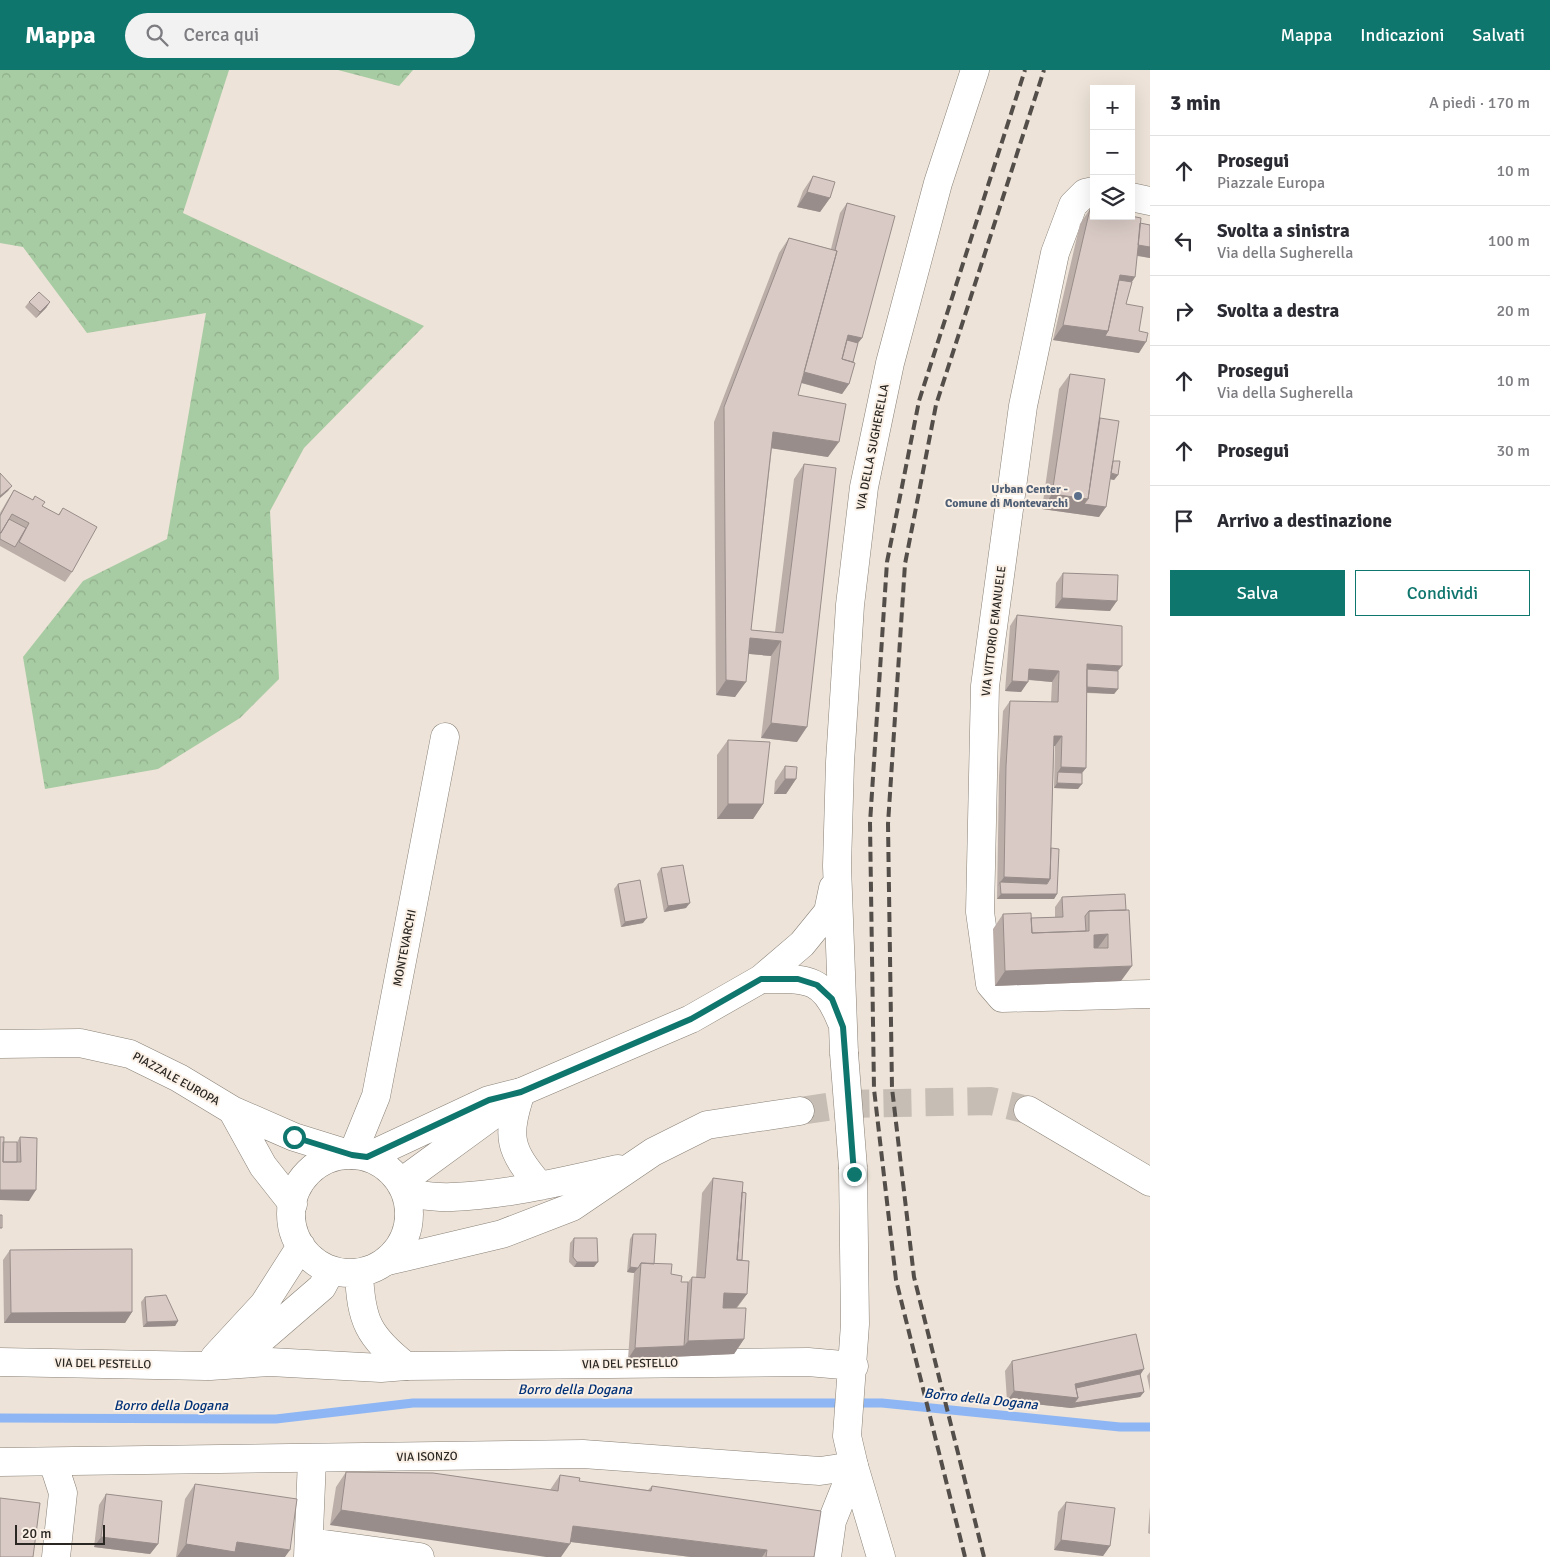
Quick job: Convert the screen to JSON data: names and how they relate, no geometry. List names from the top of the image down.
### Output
{
  "streets": {
    "street": [
      "VIA DELLA SUGHERELLA",
      "VIA VITTORIO EMANUELE",
      "MONTEVARCHI",
      "PIAZZALE EUROPA",
      "VIA DEL PESTELLO",
      "VIA ISONZO"
    ]
  },
  "crossings": [
    ["VIA DELLA SUGHERELLA", "MONTEVARCHI"],
    ["VIA DELLA SUGHERELLA", "PIAZZALE EUROPA"],
    ["VIA DELLA SUGHERELLA", "VIA DEL PESTELLO"],
    ["MONTEVARCHI", "PIAZZALE EUROPA"],
    ["MONTEVARCHI", "VIA DEL PESTELLO"],
    ["PIAZZALE EUROPA", "VIA DEL PESTELLO"]
  ],
  "water": ["Borro della Dogana"],
  "places": ["Urban Center - Comune di Montevarchi"],
  "scale_bar": "20 m",
  "page": {
    "header": "Mappa",
    "search": "Cerca qui",
    "nav": ["Mappa", "Indicazioni", "Salvati"],
    "heading": ["3 min", "A piedi · 170 m"],
    "map_buttons": ["+", "−"],
    "list": [
      ["Prosegui", "Piazzale Europa", "10 m"],
      ["Svolta a sinistra", "Via della Sugherella", "100 m"],
      ["Svolta a destra", "20 m"],
      ["Prosegui", "Via della Sugherella", "10 m"],
      ["Prosegui", "30 m"],
      "Arrivo a destinazione"
    ],
    "buttons": ["Salva", "Condividi"],
    "scale": "20 m"
  }
}
